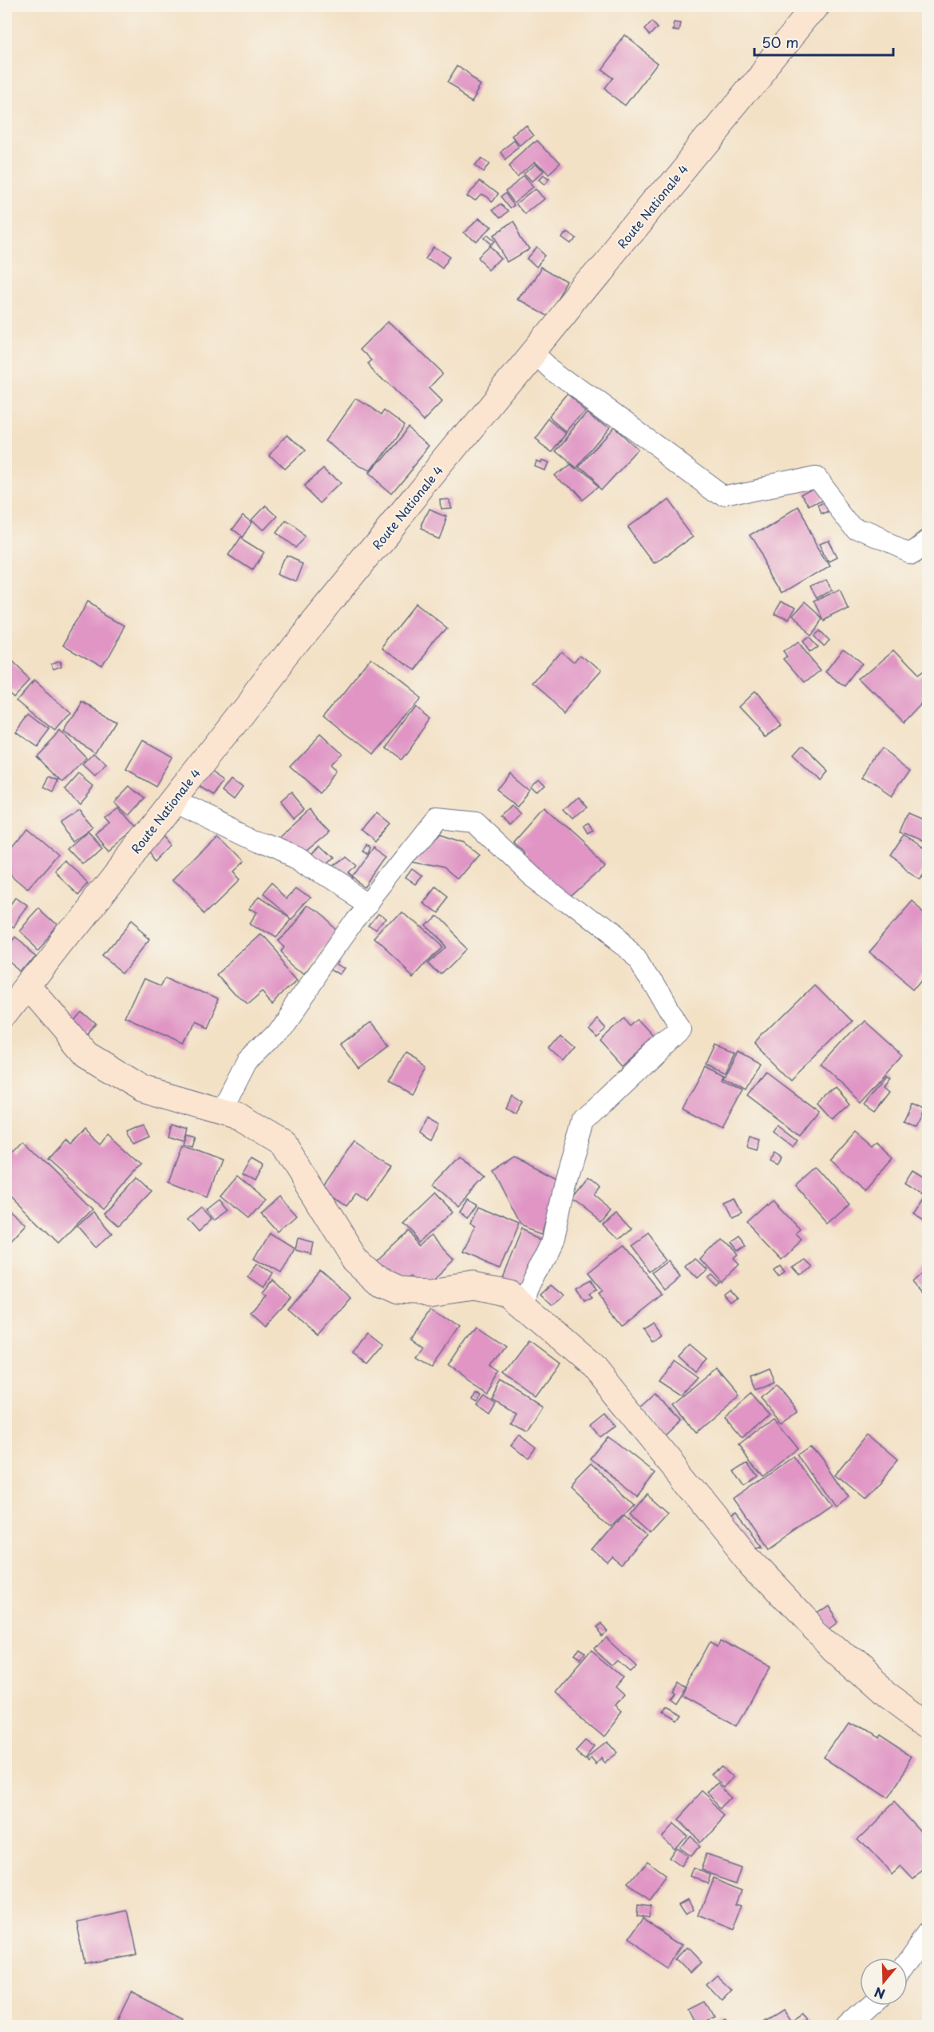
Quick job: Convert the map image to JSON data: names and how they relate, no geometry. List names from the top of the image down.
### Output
{
  "streets": {
    "main road": ["Route Nationale 4"]
  },
  "scale_bar": "50 m",
  "north": "bottom"
}
